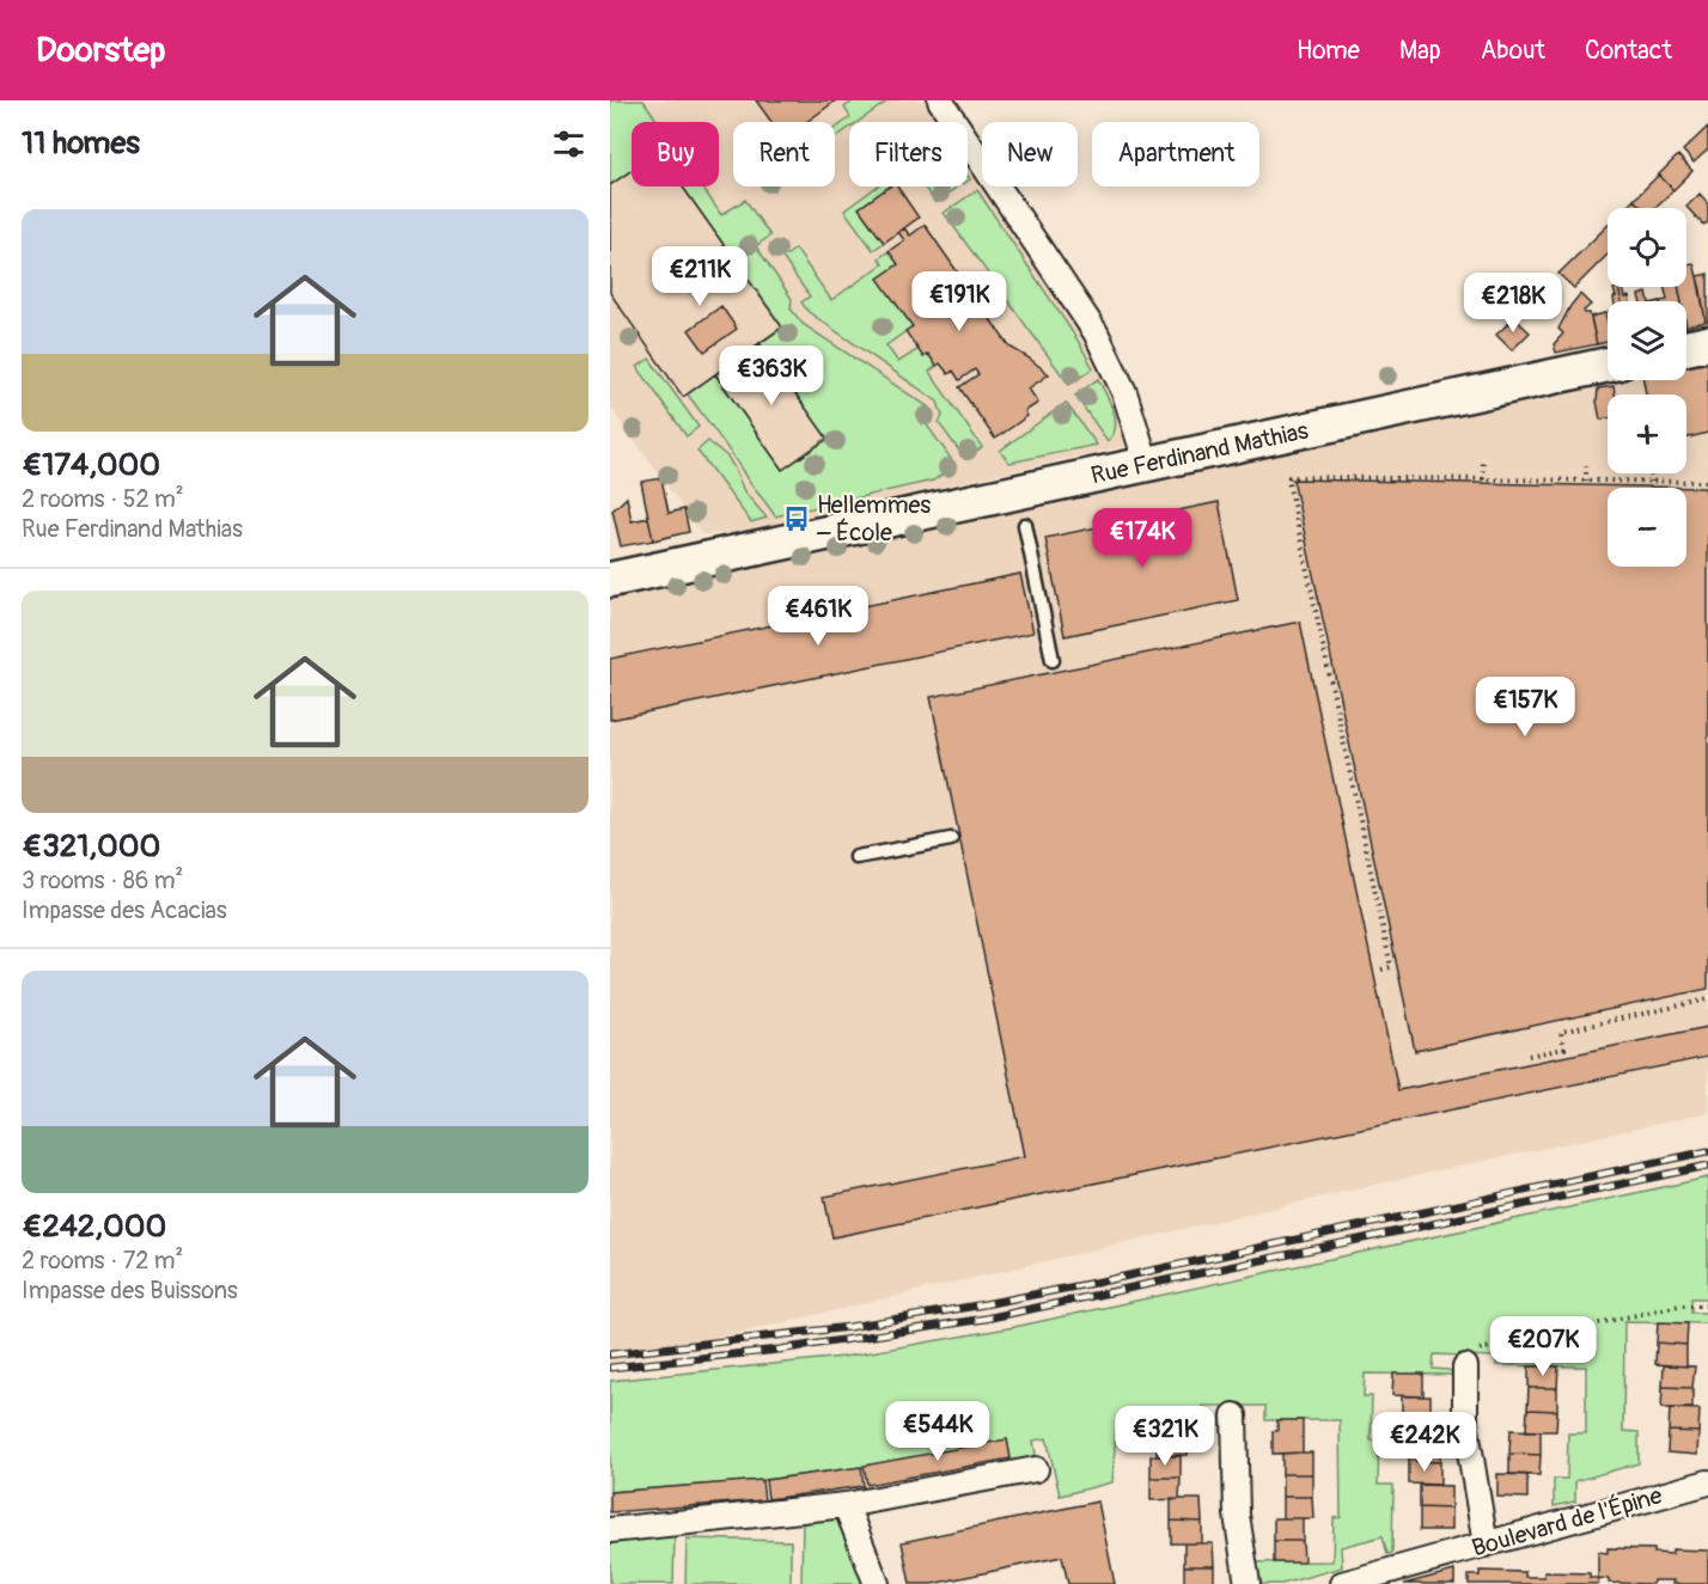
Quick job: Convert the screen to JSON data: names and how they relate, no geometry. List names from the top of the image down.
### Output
{
  "streets": {
    "street": ["Rue Ferdinand Mathias", "Boulevard de l'Épine"]
  },
  "places": {
    "bus stop": ["Hellemmes – École"]
  },
  "page": {
    "header": "Doorstep",
    "nav": [
      "Home",
      "Map",
      "About",
      "Contact"
    ],
    "heading": "11 homes",
    "chip": [
      "Buy",
      "Rent",
      "Filters",
      "New",
      "Apartment"
    ],
    "list": [
      {
        "name": "€174,000",
        "note": "2 rooms · 52 m² · Rue Ferdinand Mathias"
      },
      {
        "name": "€321,000",
        "note": "3 rooms · 86 m² · Impasse des Acacias"
      },
      {
        "name": "€242,000",
        "note": "2 rooms · 72 m² · Impasse des Buissons"
      }
    ],
    "map_buttons": ["+", "−"],
    "price": [
      "€211K",
      "€191K",
      "€218K",
      "€363K",
      "€174K",
      "€461K",
      "€157K",
      "€207K",
      "€544K",
      "€321K",
      "€242K"
    ]
  }
}
